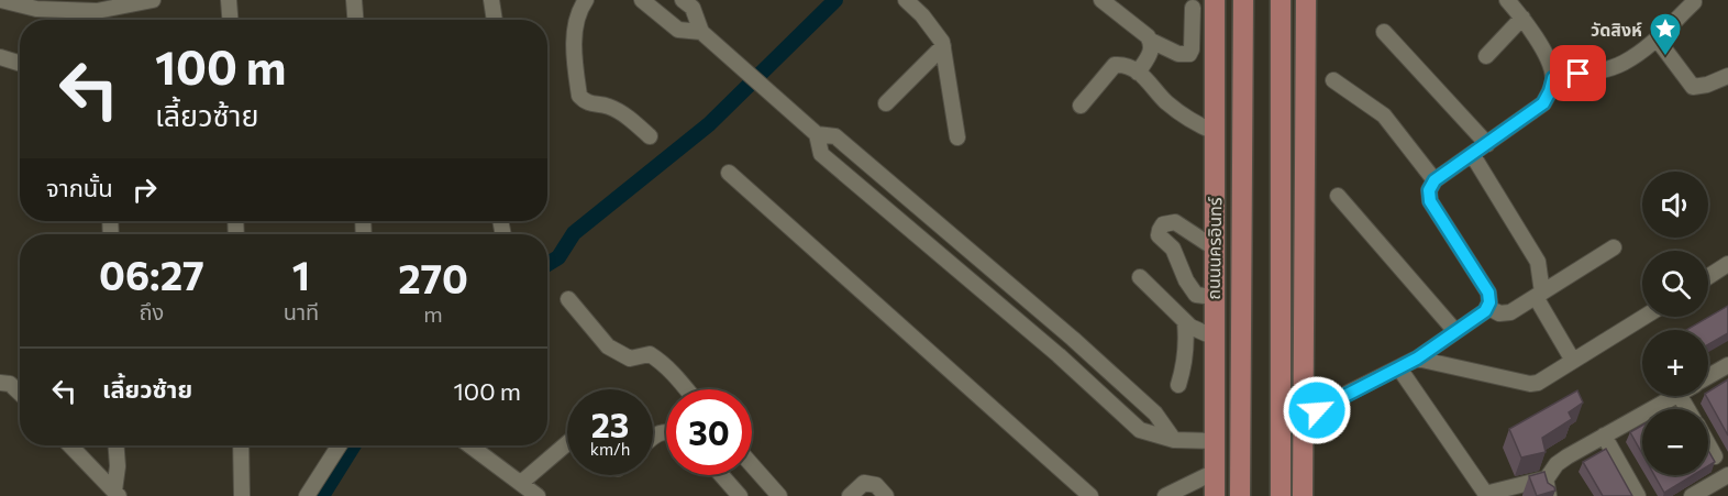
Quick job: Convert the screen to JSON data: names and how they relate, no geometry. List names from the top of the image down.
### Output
{
  "streets": {
    "main road": ["ถนนนครอินทร์"]
  },
  "places": {
    "place": ["วัดสิงห์"]
  },
  "page": {
    "turn": ["100 m", "เลี้ยวซ้าย"],
    "then": "จากนั้น",
    "map_buttons": ["+", "−"],
    "eta": [
      "06:27",
      "ถึง",
      "1",
      "นาที",
      "270",
      "m"
    ],
    "list": [
      {
        "name": "เลี้ยวซ้าย",
        "value": "100 m"
      }
    ],
    "speed": "23 km/h",
    "limit": "30"
  }
}
